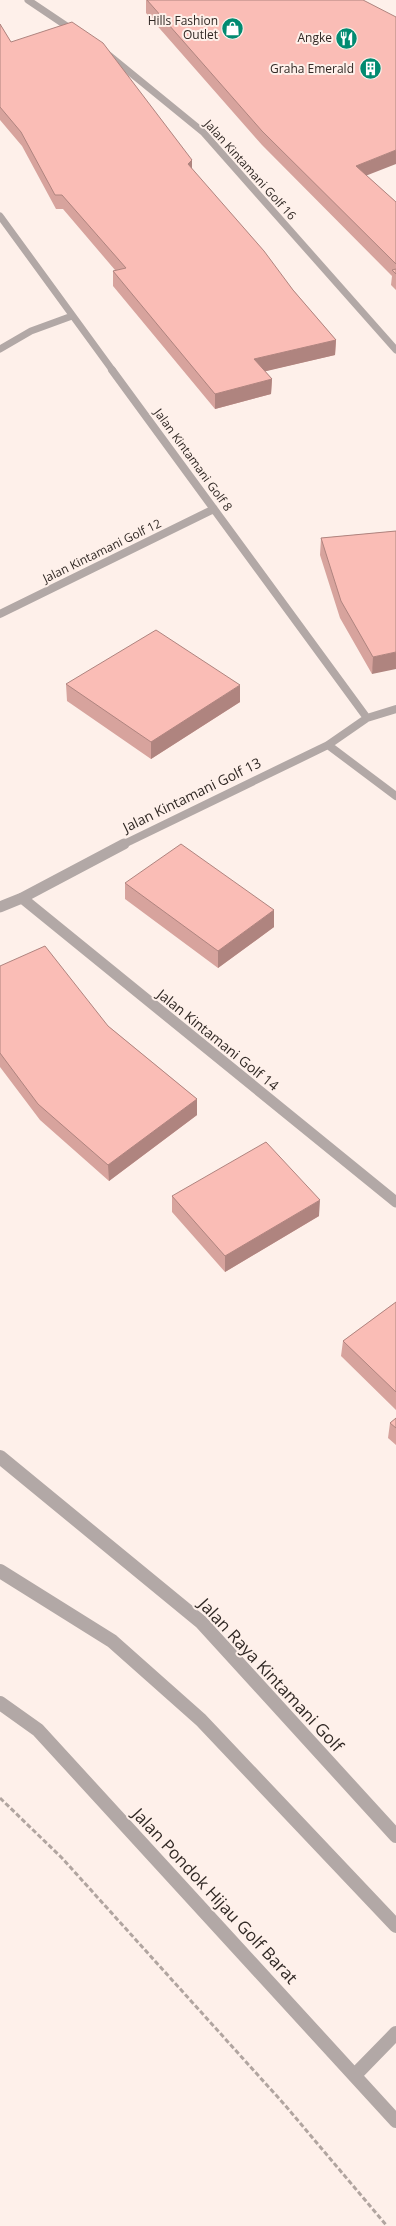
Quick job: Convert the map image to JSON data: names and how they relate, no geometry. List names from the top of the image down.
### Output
{
  "streets": {
    "street": [
      "Jalan Kintamani Golf 16",
      "Jalan Kintamani Golf 8",
      "Jalan Kintamani Golf 12",
      "Jalan Kintamani Golf 13",
      "Jalan Kintamani Golf 14",
      "Jalan Raya Kintamani Golf",
      "Jalan Pondok Hijau Golf Barat"
    ]
  },
  "crossings": [
    ["Jalan Kintamani Golf 8", "Jalan Kintamani Golf 12"],
    ["Jalan Kintamani Golf 8", "Jalan Kintamani Golf 13"],
    ["Jalan Kintamani Golf 13", "Jalan Kintamani Golf 14"]
  ],
  "places": {
    "shop": ["Hills Fashion Outlet"],
    "restaurant": ["Angke"],
    "building": ["Graha Emerald"]
  }
}
